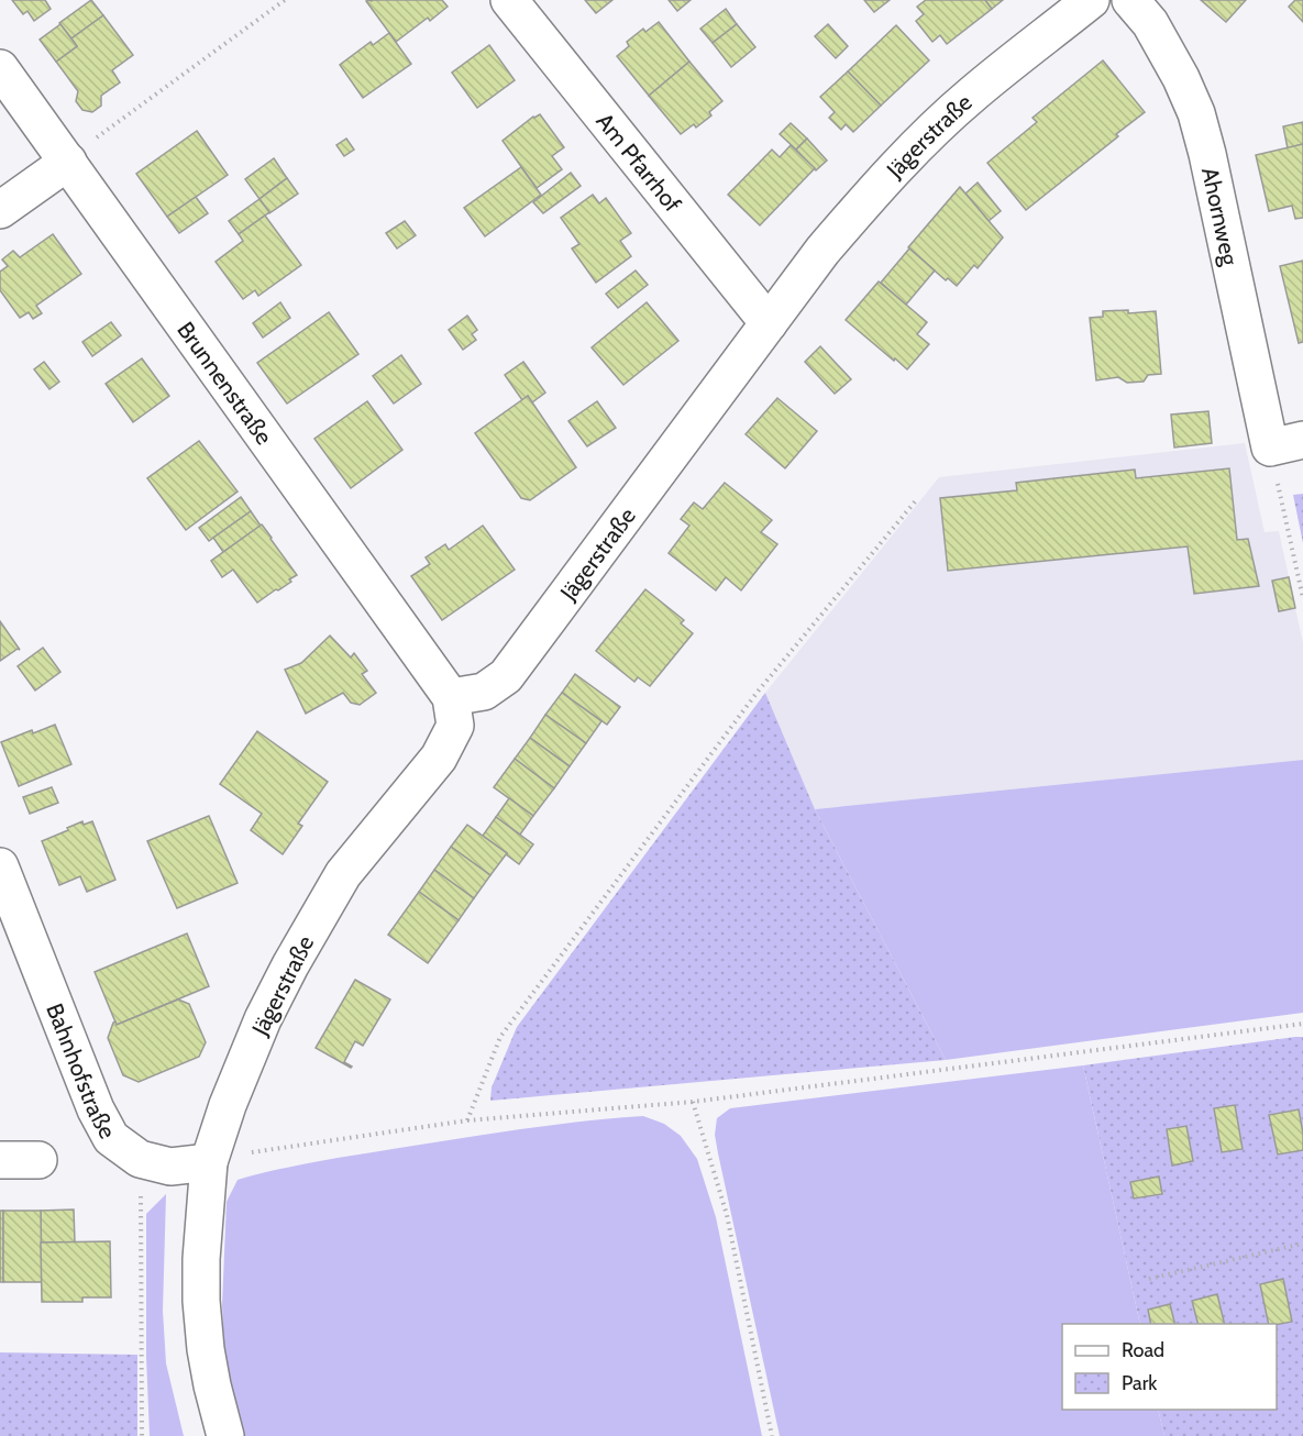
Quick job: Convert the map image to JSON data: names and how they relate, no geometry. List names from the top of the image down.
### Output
{
  "streets": {
    "street": [
      "Jägerstraße",
      "Am Pfarrhof",
      "Ahornweg",
      "Brunnenstraße",
      "Bahnhofstraße"
    ]
  },
  "crossings": [
    ["Jägerstraße", "Am Pfarrhof"],
    ["Jägerstraße", "Brunnenstraße"],
    ["Jägerstraße", "Bahnhofstraße"]
  ],
  "legend": ["Road", "Park"]
}
